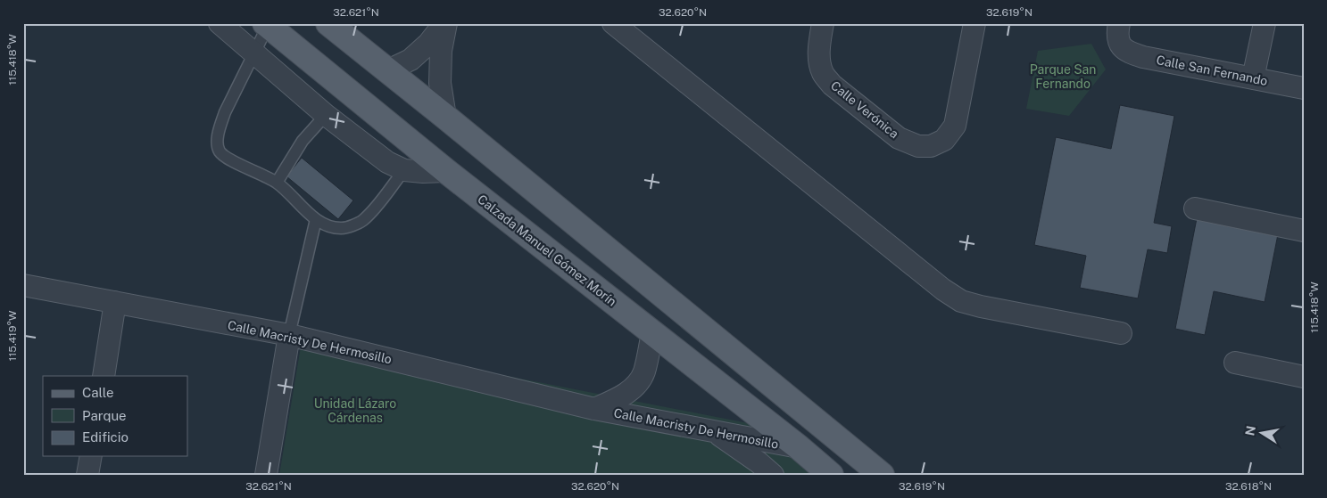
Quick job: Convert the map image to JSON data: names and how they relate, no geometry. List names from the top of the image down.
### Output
{
  "streets": {
    "main road": ["Calzada Manuel Gómez Morín"],
    "street": ["Calle San Fernando", "Calle Verónica", "Calle Macristy De Hermosillo"]
  },
  "crossings": [
    ["Calzada Manuel Gómez Morín", "Calle Macristy De Hermosillo"]
  ],
  "parks": ["Parque San Fernando", "Unidad Lázaro Cárdenas"],
  "legend": ["Calle", "Parque", "Edificio"],
  "north": "left",
  "coordinates": [
    "32.621°N",
    "32.620°N",
    "32.619°N",
    "115.418°W",
    "115.419°W",
    "32.618°N"
  ]
}
